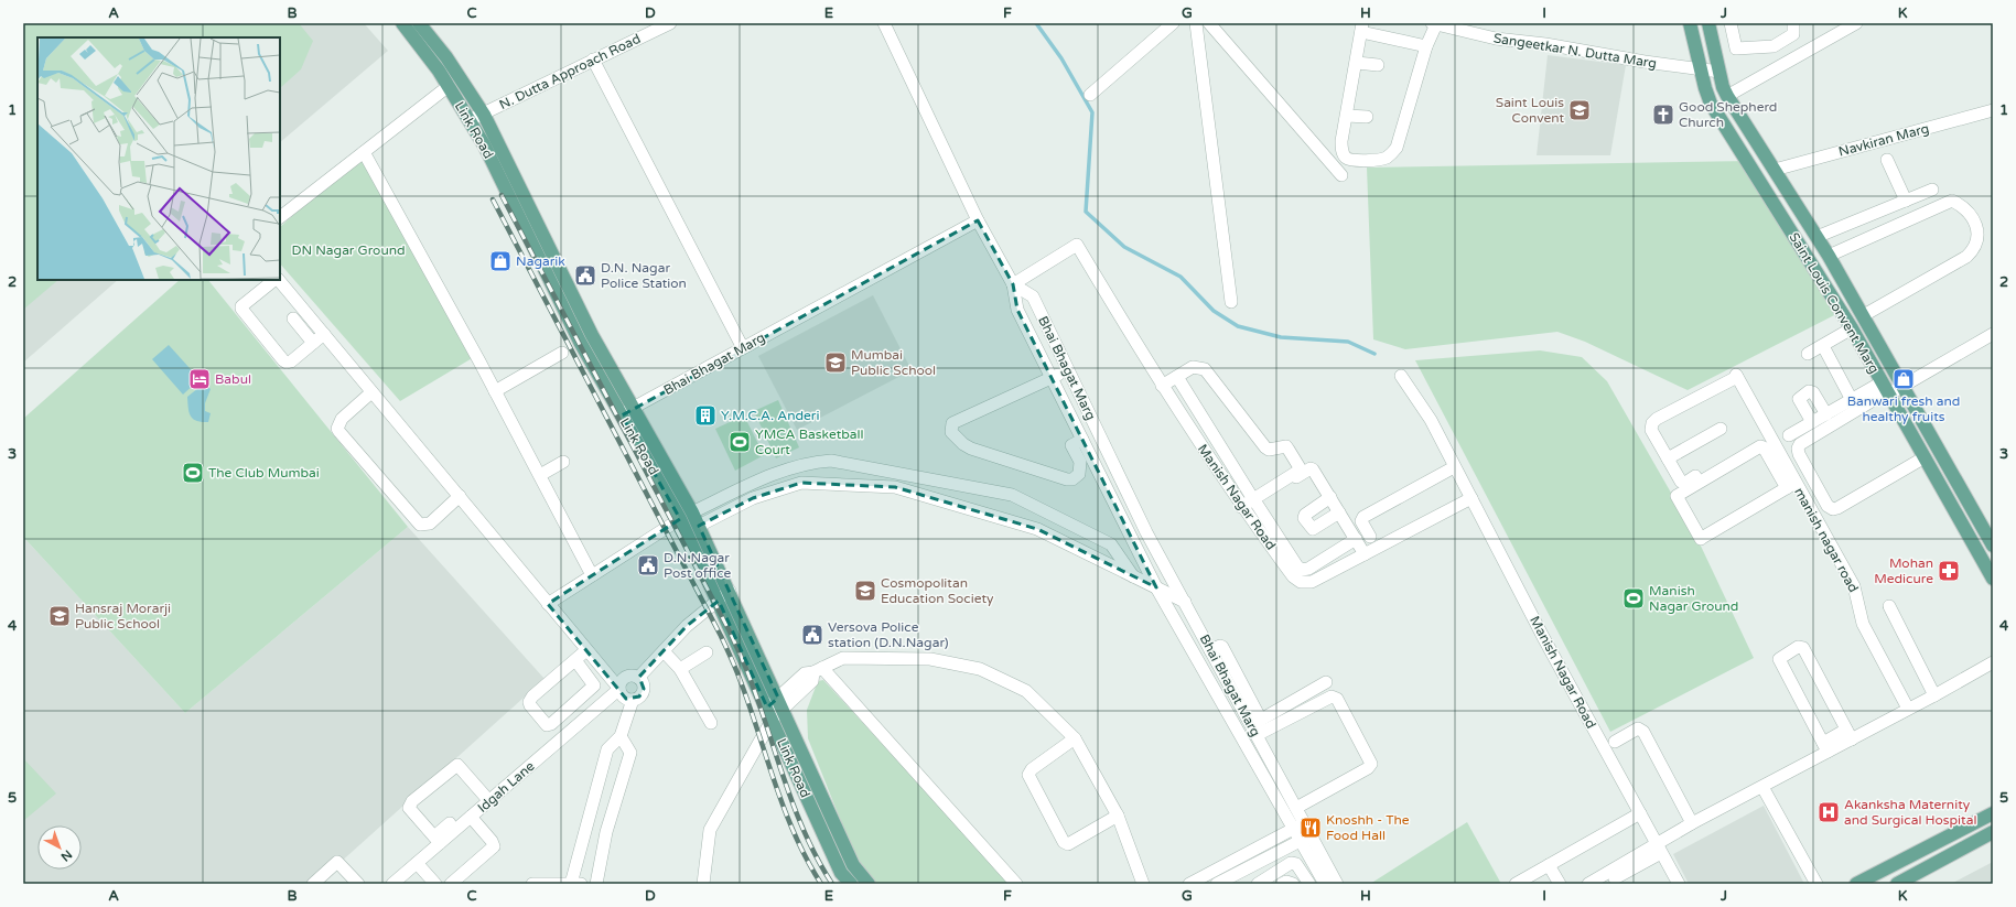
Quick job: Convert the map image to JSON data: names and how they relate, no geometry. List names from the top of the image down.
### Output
{
  "streets": {
    "main road": ["Link Road", "Saint Louis Convent Marg"],
    "street": [
      "Sangeetkar N. Dutta Marg",
      "N. Dutta Approach Road",
      "Navkiran Marg",
      "Bhai Bhagat Marg",
      "Manish Nagar Road",
      "manish nagar road",
      "Idgah Lane"
    ]
  },
  "crossings": [
    ["Sangeetkar N. Dutta Marg", "Saint Louis Convent Marg"],
    ["N. Dutta Approach Road", "Link Road"],
    ["Link Road", "Bhai Bhagat Marg"],
    ["Navkiran Marg", "Saint Louis Convent Marg"],
    ["Bhai Bhagat Marg", "Manish Nagar Road"]
  ],
  "parks": ["DN Nagar Ground"],
  "places": {
    "school or university": [
      "Saint Louis Convent",
      "Mumbai Public School",
      "Cosmopolitan Education Society",
      "Hansraj Morarji Public School"
    ],
    "church": ["Good Shepherd Church"],
    "shop": ["Nagarik", "Banwari fresh and healthy fruits"],
    "public building": ["D.N. Nagar Police Station", "D.N.Nagar Post office", "Versova Police station (D.N.Nagar)"],
    "hotel": ["Babul"],
    "building": ["Y.M.C.A. Anderi"],
    "sports": ["YMCA Basketball Court", "The Club Mumbai", "Manish Nagar Ground"],
    "pharmacy": ["Mohan Medicure"],
    "hospital": ["Akanksha Maternity and Surgical Hospital"],
    "restaurant": ["Knoshh - The Food Hall"]
  },
  "north": "bottom right",
  "grid": {
    "columns": [
      "A",
      "B",
      "C",
      "D",
      "E",
      "F",
      "G",
      "H",
      "I",
      "J",
      "K"
    ],
    "rows": [
      "1",
      "2",
      "3",
      "4",
      "5"
    ]
  }
}
